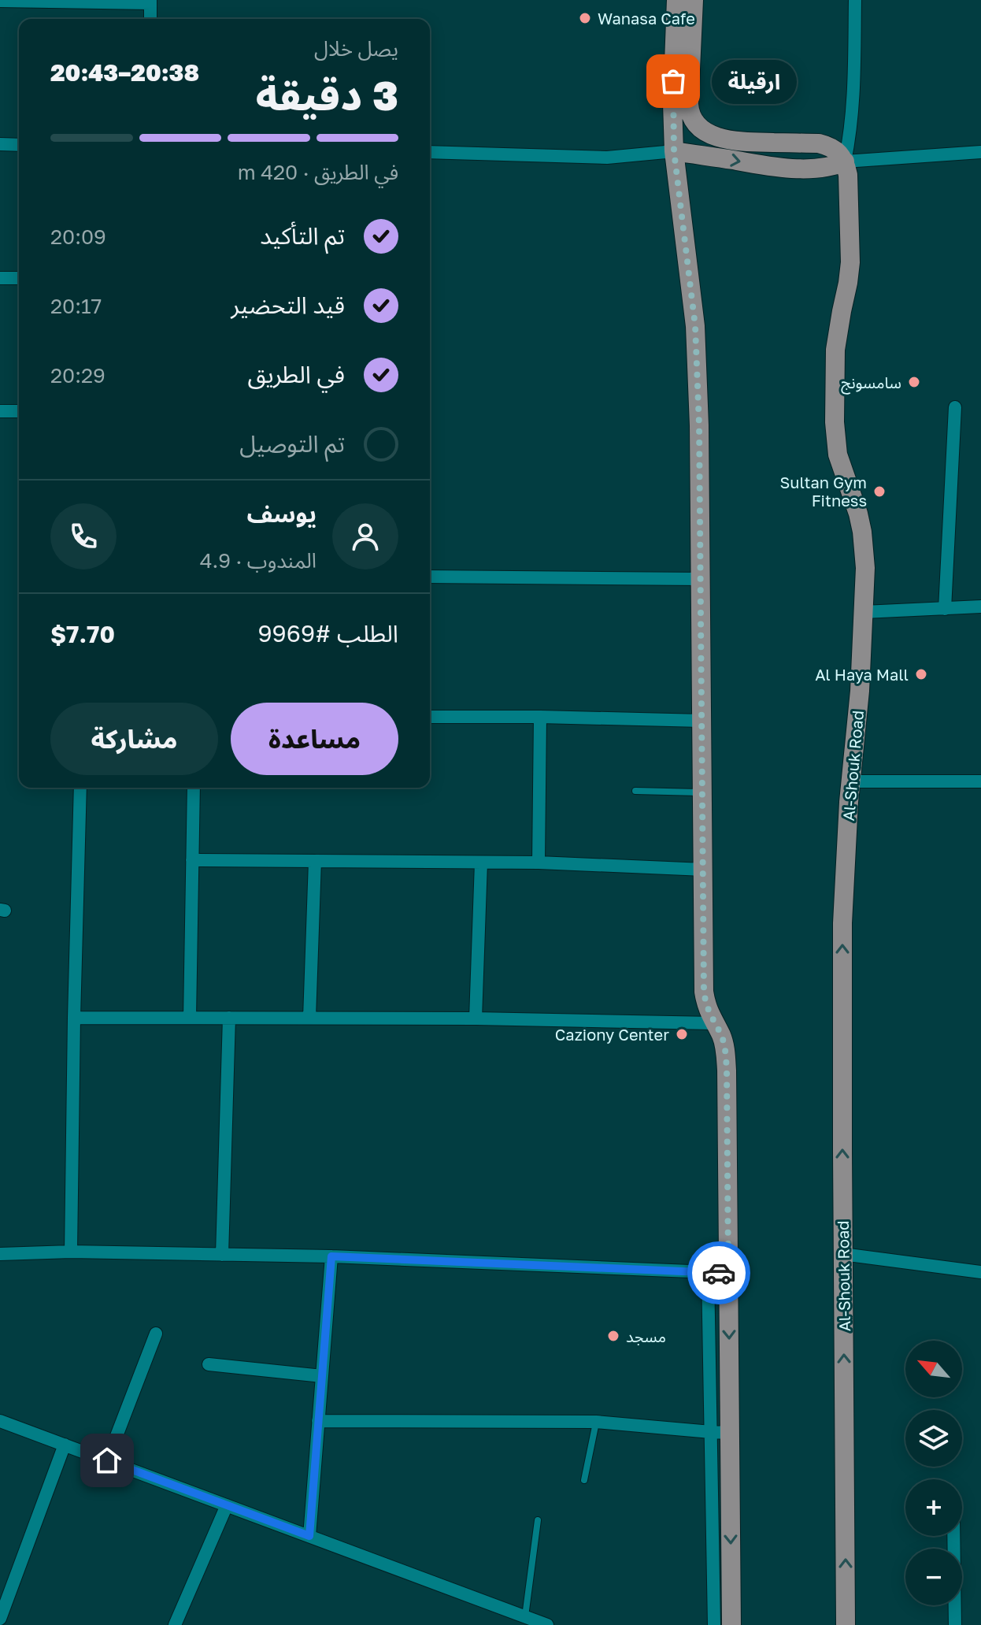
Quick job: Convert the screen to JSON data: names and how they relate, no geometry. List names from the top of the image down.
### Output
{
  "streets": {
    "main road": ["Al-Shouk Road"]
  },
  "places": [
    "Wanasa Cafe",
    "ارقيلة",
    "سامسونج",
    "Sultan Gym Fitness",
    "Al Haya Mall",
    "Caziony Center",
    "مسجد"
  ],
  "north": "top left",
  "page": {
    "heading": ["3 دقيقة", "يصل خلال", "20:38–20:43"],
    "panel": [
      "يوسف",
      "المندوب · 4.9",
      "الطلب #9969",
      "$7.70"
    ],
    "bubble": "ارقيلة",
    "bar": "في الطريق · 420 m",
    "list": [
      ["تم التأكيد", "20:09"],
      ["قيد التحضير", "20:17"],
      ["في الطريق", "20:29"],
      "تم التوصيل"
    ],
    "buttons": ["مساعدة", "مشاركة"],
    "map_buttons": ["+", "−"]
  }
}
